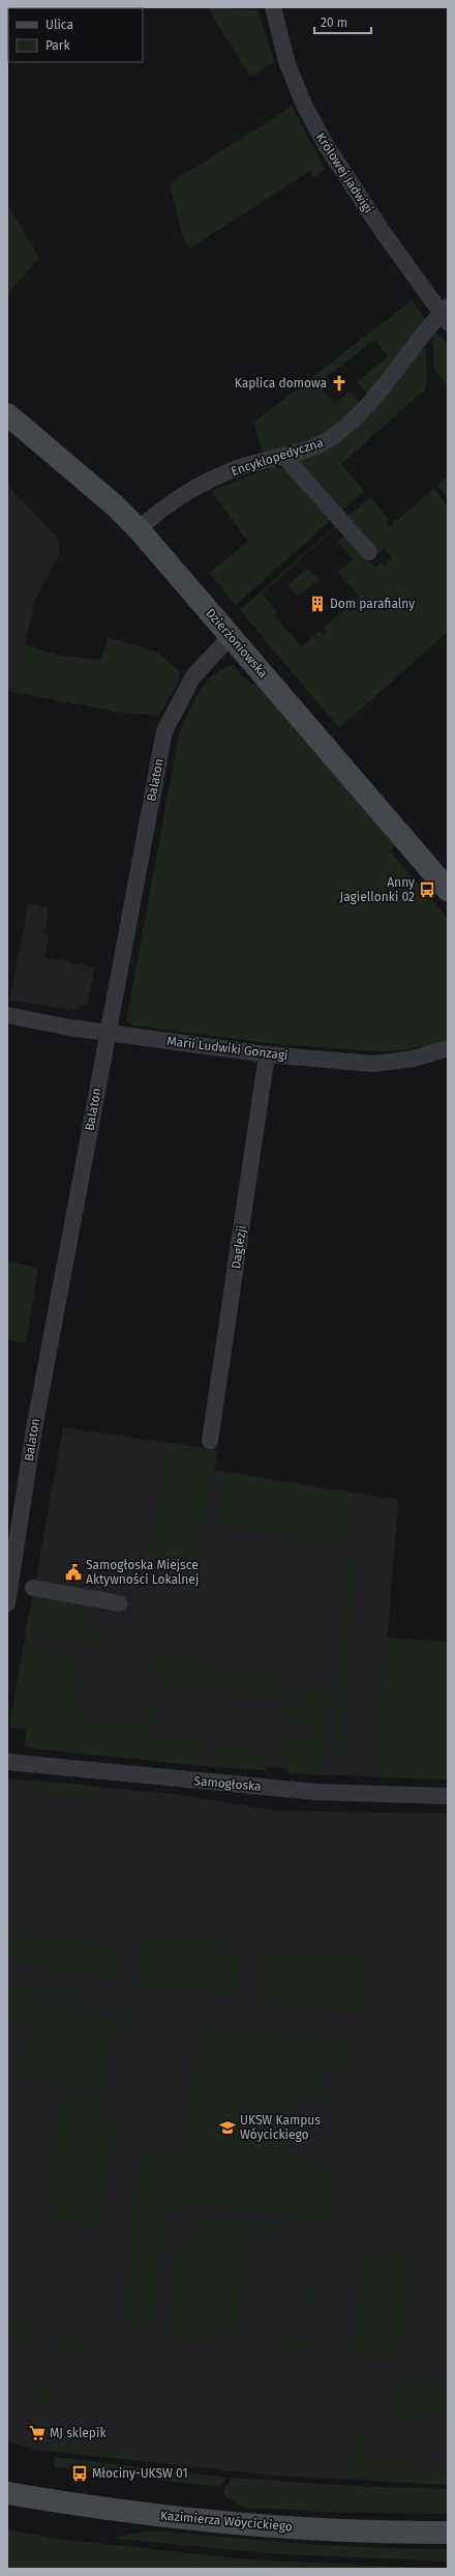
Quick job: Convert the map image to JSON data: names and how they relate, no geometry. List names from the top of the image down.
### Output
{
  "streets": {
    "street": [
      "Królowej Jadwigi",
      "Encyklopedyczna",
      "Dzierżoniowska",
      "Balaton",
      "Marii Ludwiki Gonzagi",
      "Daglezji",
      "Samogłoska",
      "Kazimierza Wóycickiego"
    ]
  },
  "crossings": [
    ["Królowej Jadwigi", "Encyklopedyczna"],
    ["Encyklopedyczna", "Dzierżoniowska"],
    ["Dzierżoniowska", "Balaton"],
    ["Balaton", "Marii Ludwiki Gonzagi"],
    ["Marii Ludwiki Gonzagi", "Daglezji"]
  ],
  "places": {
    "church": ["Kaplica domowa"],
    "building": ["Dom parafialny"],
    "bus stop": ["Anny Jagiellonki 02", "Młociny-UKSW 01"],
    "public building": ["Samogłoska Miejsce Aktywności Lokalnej"],
    "school or university": ["UKSW Kampus Wóycickiego"],
    "supermarket": ["MJ sklepik"]
  },
  "legend": ["Ulica", "Park"],
  "scale_bar": "20 m"
}
